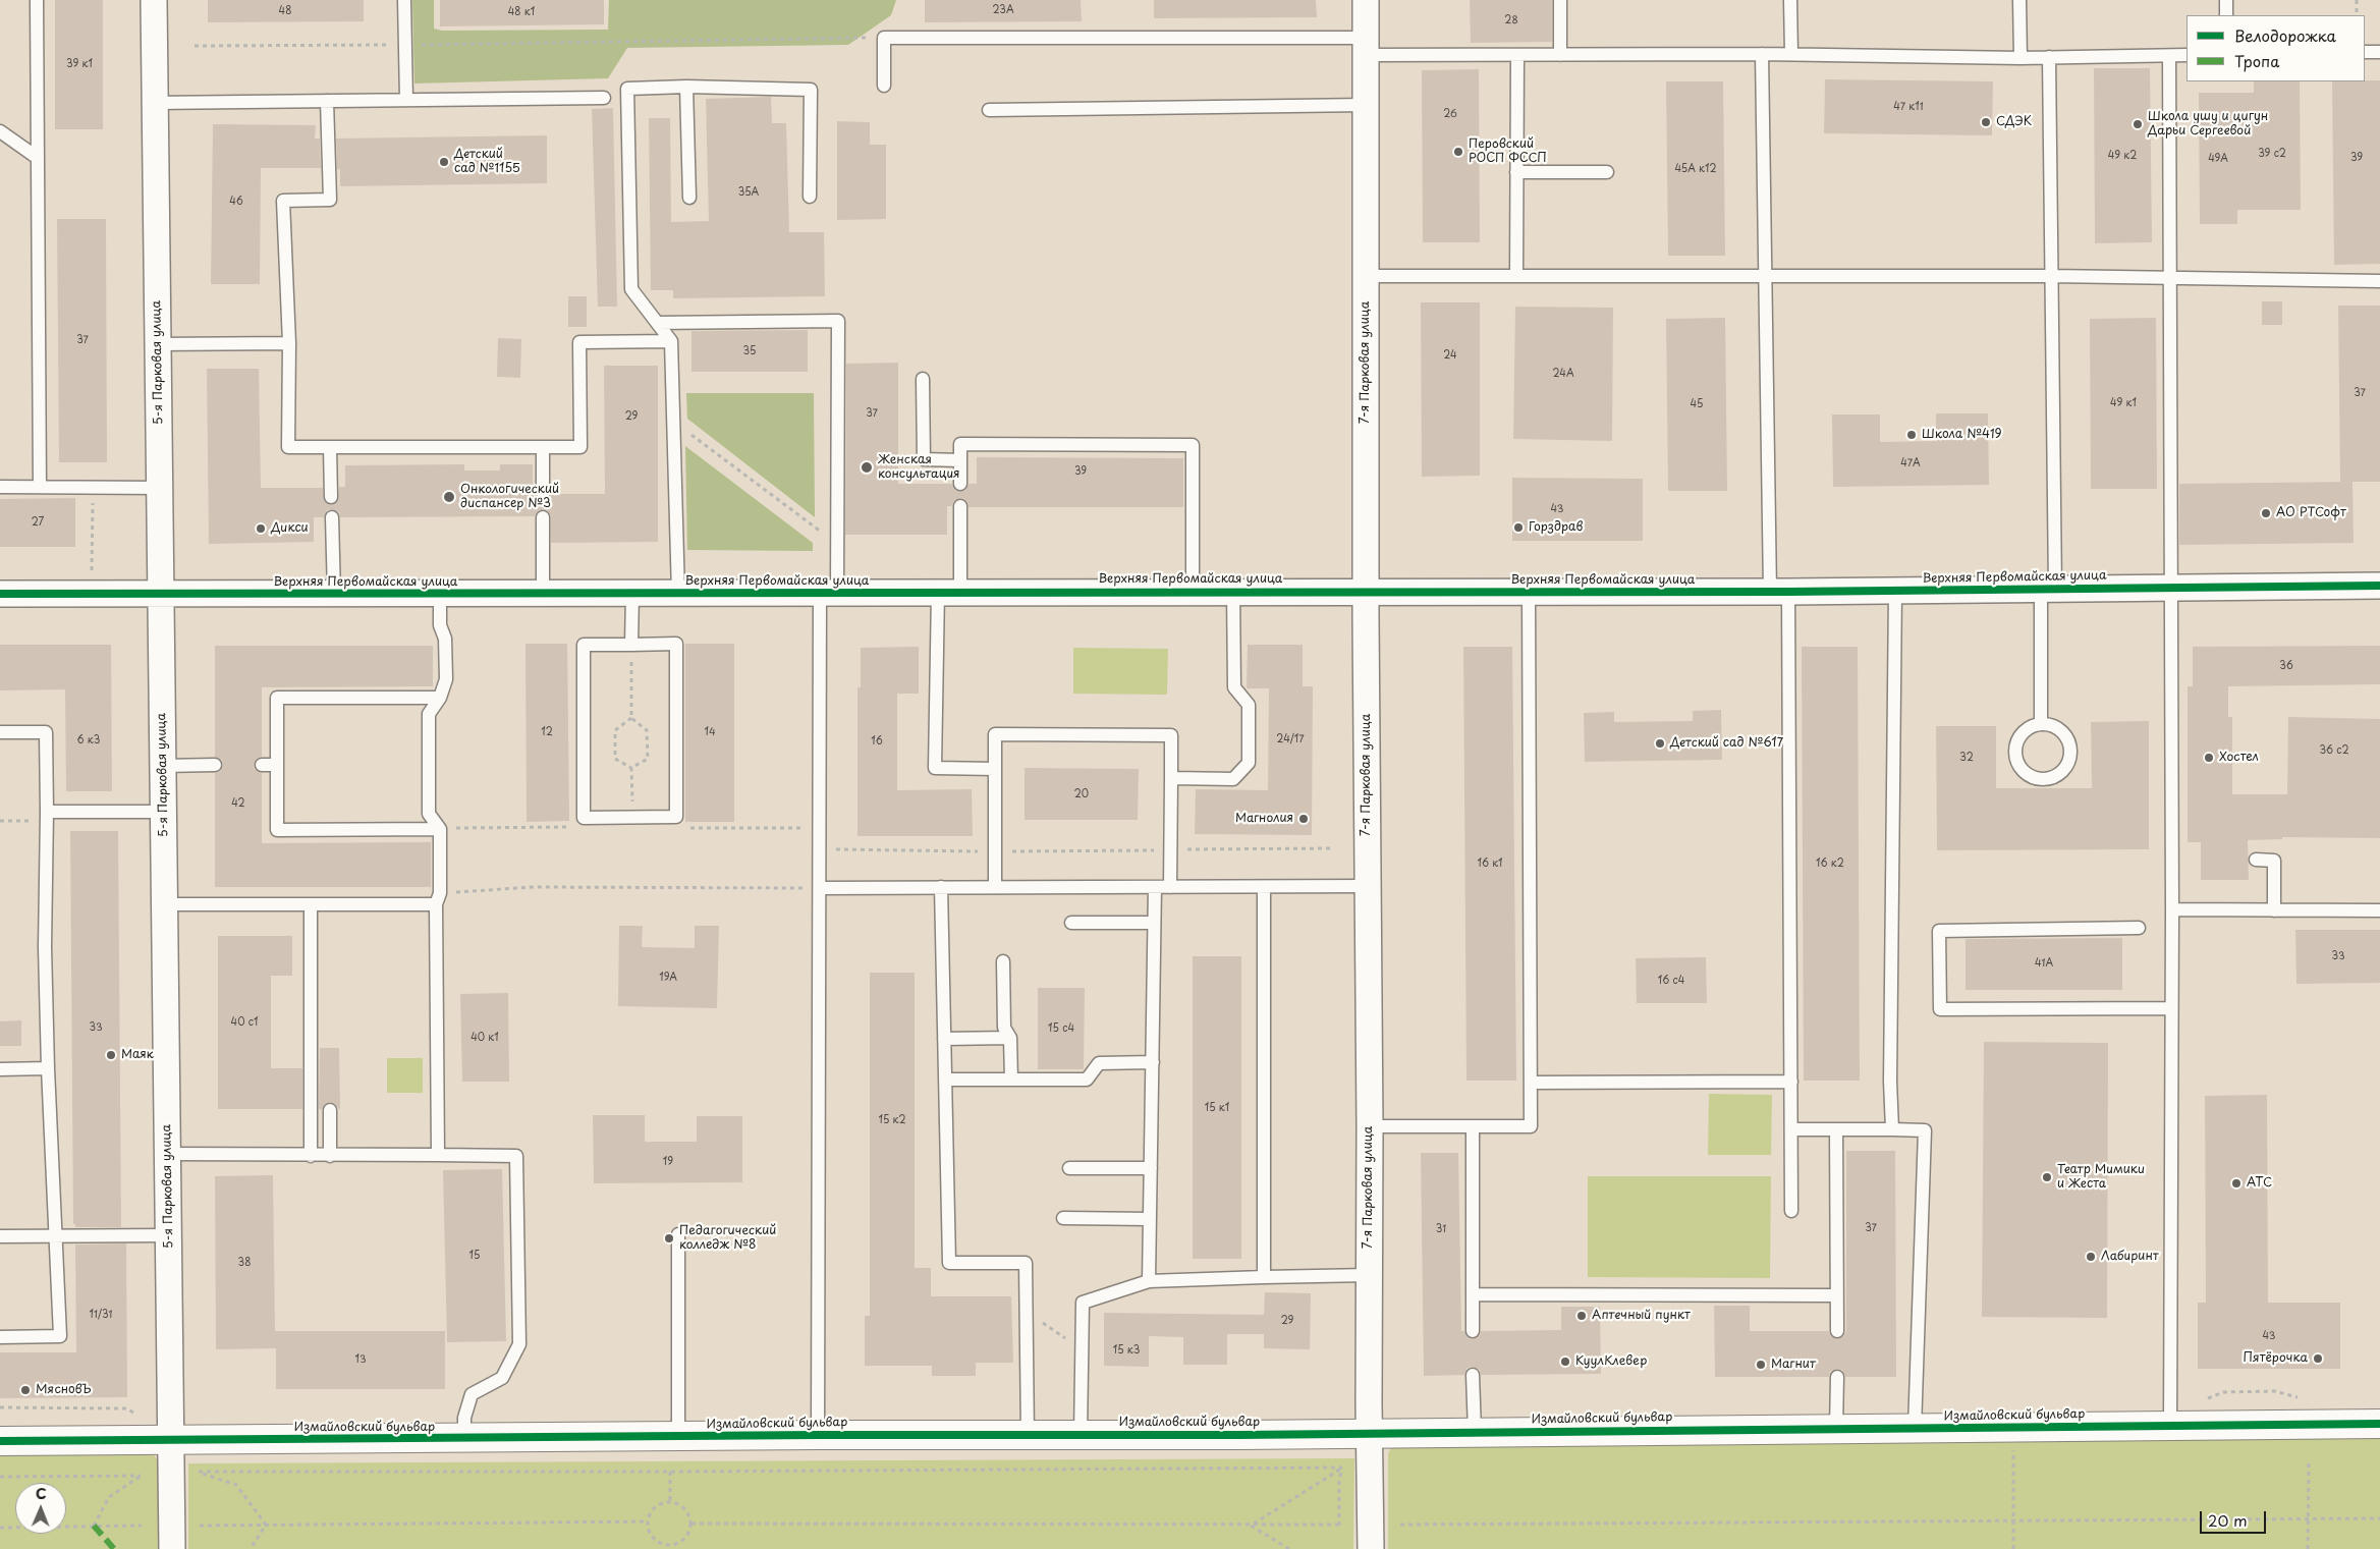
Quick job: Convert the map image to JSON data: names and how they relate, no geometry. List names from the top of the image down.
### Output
{
  "streets": {
    "street": [
      "5-я Парковая улица",
      "7-я Парковая улица",
      "Верхняя Первомайская улица",
      "Измайловский бульвар"
    ]
  },
  "crossings": [
    ["5-я Парковая улица", "Верхняя Первомайская улица"],
    ["5-я Парковая улица", "Измайловский бульвар"],
    ["7-я Парковая улица", "Верхняя Первомайская улица"],
    ["7-я Парковая улица", "Измайловский бульвар"]
  ],
  "places": [
    "СДЭК",
    "Школа ушу и цигун Дарьи Сергеевой",
    "Перовский РОСП ФССП",
    "Детский сад №1155",
    "Школа №419",
    "Женская консультация",
    "Онкологический диспансер №3",
    "АО РТСофт",
    "Горздрав",
    "Дикси",
    "Детский сад №617",
    "Хостел",
    "Магнолия",
    "Маяк",
    "Театр Мимики и Жеста",
    "АТС",
    "Педагогический колледж №8",
    "Лабиринт",
    "Аптечный пункт",
    "Пятёрочка",
    "КуулКлевер",
    "Магнит",
    "МясновЪ"
  ],
  "house_numbers": [
    "23А",
    "48",
    "48 к1",
    "28",
    "39 к1",
    "47 к11",
    "26",
    "39 c2",
    "49 к2",
    "39",
    "49А",
    "45А к12",
    "35А",
    "46",
    "37",
    "35",
    "24",
    "24А",
    "37",
    "49 к1",
    "45",
    "37",
    "29",
    "47А",
    "39",
    "43",
    "27",
    "36",
    "12",
    "14",
    "24/17",
    "6 к3",
    "16",
    "36 с2",
    "32",
    "20",
    "42",
    "16 к1",
    "16 к2",
    "33",
    "41А",
    "19А",
    "16 с4",
    "40 с1",
    "33",
    "15 с4",
    "40 к1",
    "15 к1",
    "15 к2",
    "19",
    "37",
    "31",
    "15",
    "38",
    "11/31",
    "29",
    "43",
    "15 к3",
    "13"
  ],
  "legend": ["Велодорожка", "Тропа"],
  "scale_bar": "20 m",
  "north": "top"
}
